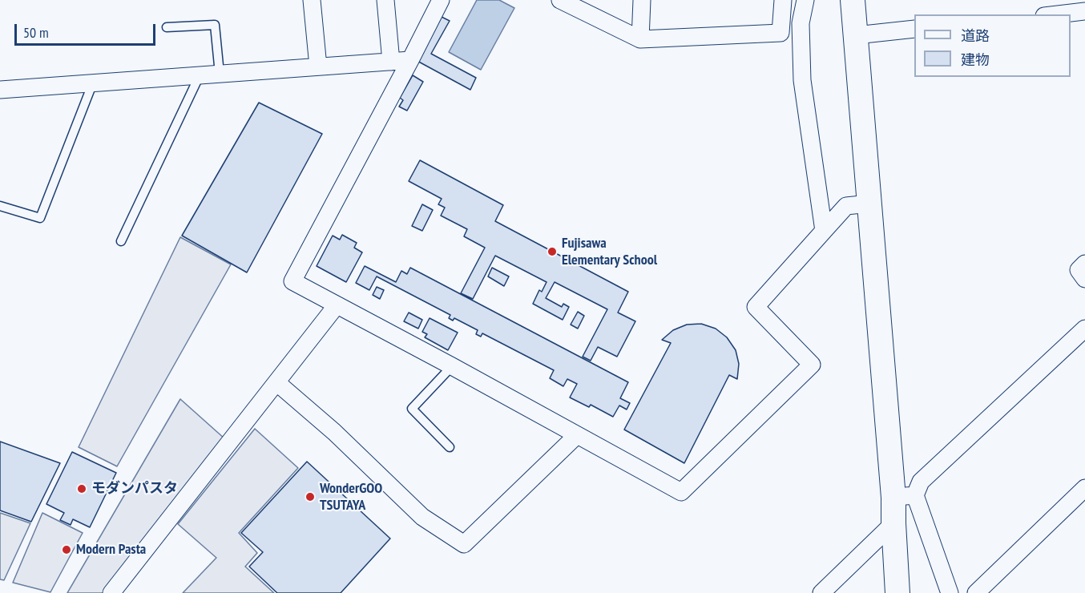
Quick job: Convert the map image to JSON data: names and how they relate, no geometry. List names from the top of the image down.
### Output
{
  "places": [
    "Fujisawa Elementary School",
    "モダンパスタ",
    "WonderGOO TSUTAYA",
    "Modern Pasta"
  ],
  "legend": ["道路", "建物"],
  "scale_bar": "50 m"
}
